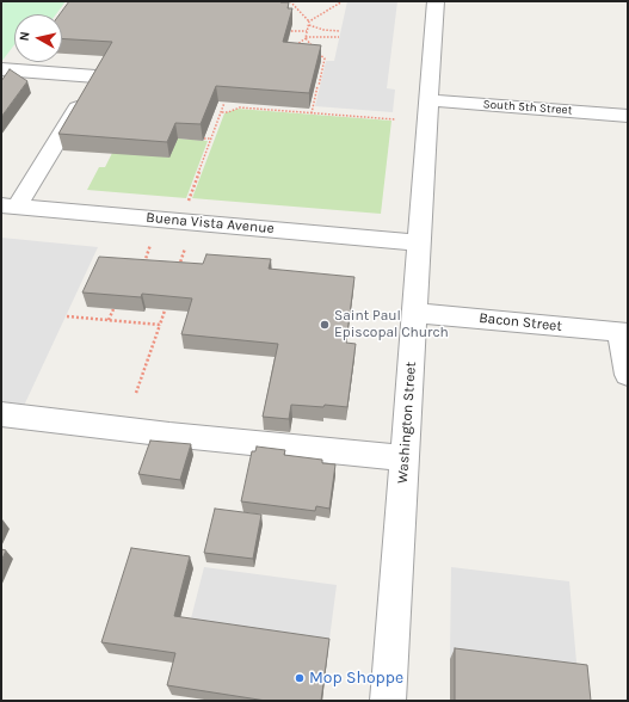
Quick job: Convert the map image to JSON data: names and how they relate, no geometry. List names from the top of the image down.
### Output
{
  "streets": {
    "street": [
      "South 5th Street",
      "Buena Vista Avenue",
      "Bacon Street",
      "Washington Street"
    ]
  },
  "crossings": [
    ["South 5th Street", "Washington Street"],
    ["Buena Vista Avenue", "Washington Street"],
    ["Bacon Street", "Washington Street"]
  ],
  "places": ["Saint Paul Episcopal Church", "Mop Shoppe"],
  "north": "left"
}
